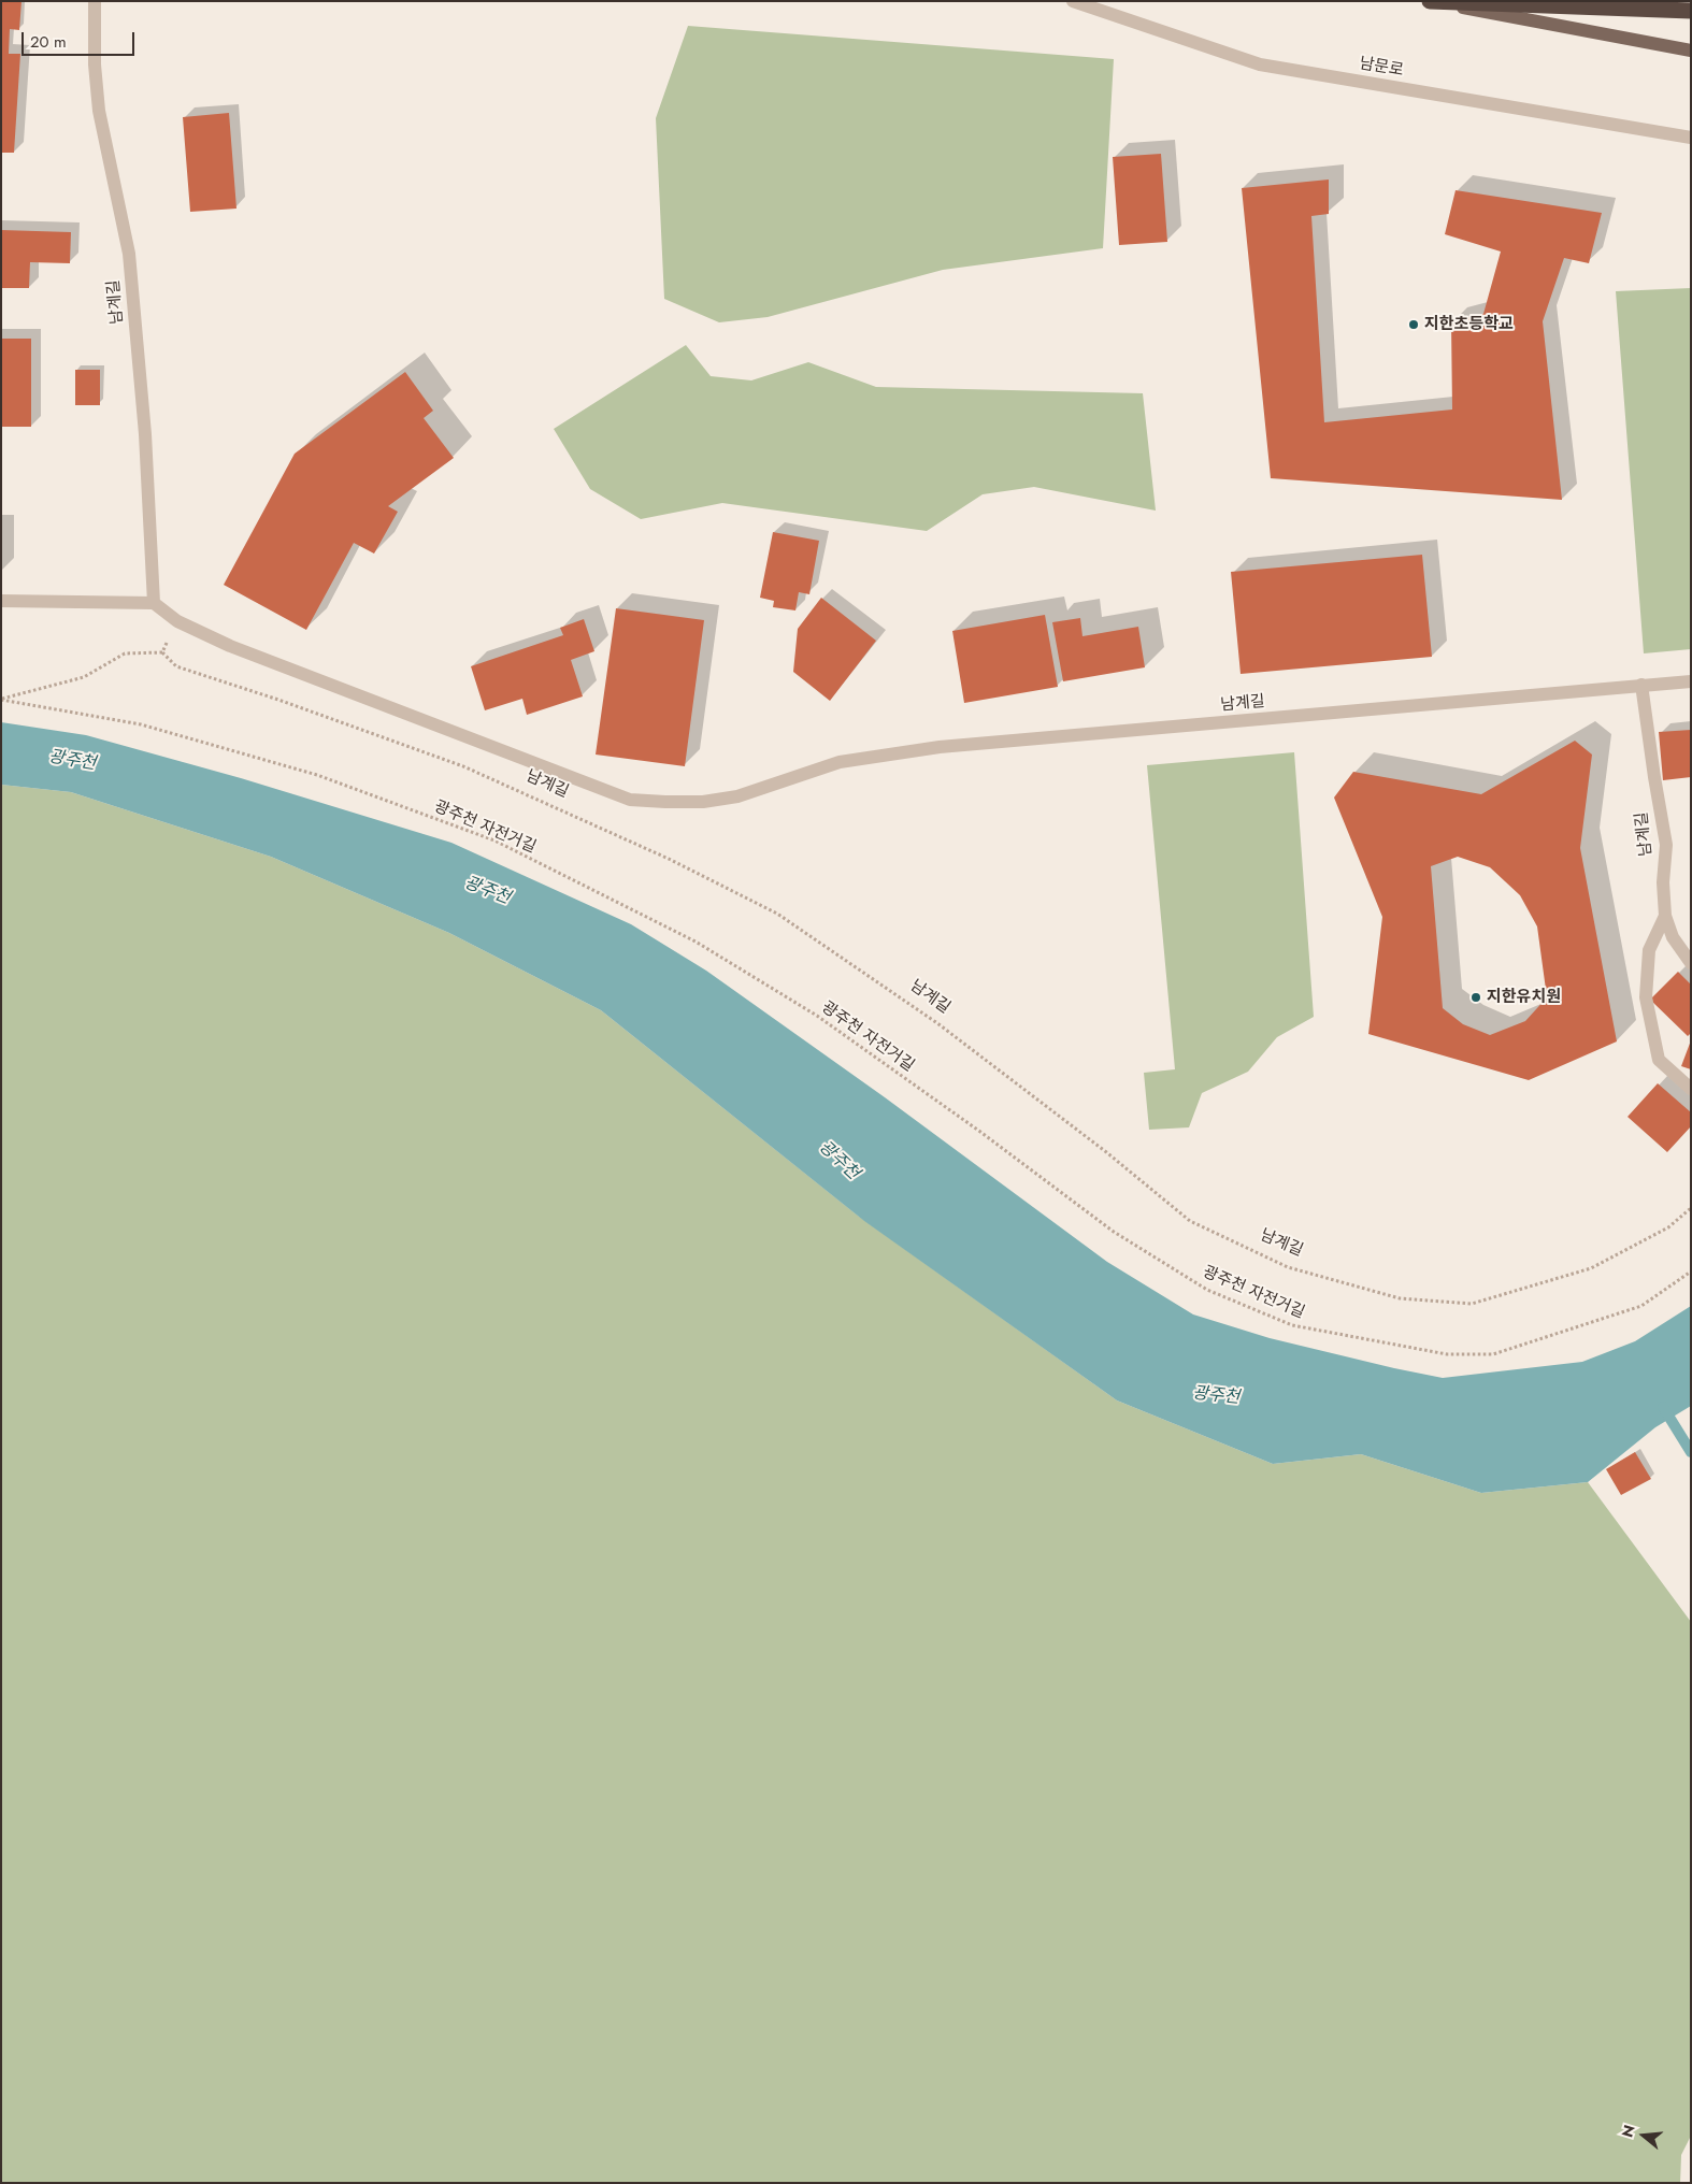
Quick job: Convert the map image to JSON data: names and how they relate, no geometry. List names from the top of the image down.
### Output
{
  "streets": {
    "street": ["남문로", "남계길"],
    "path": ["광주천 자전거길"]
  },
  "crossings": [
    ["남계길", "광주천 자전거길"]
  ],
  "water": ["광주천"],
  "places": ["지한초등학교", "지한유치원"],
  "scale_bar": "20 m",
  "north": "left"
}
